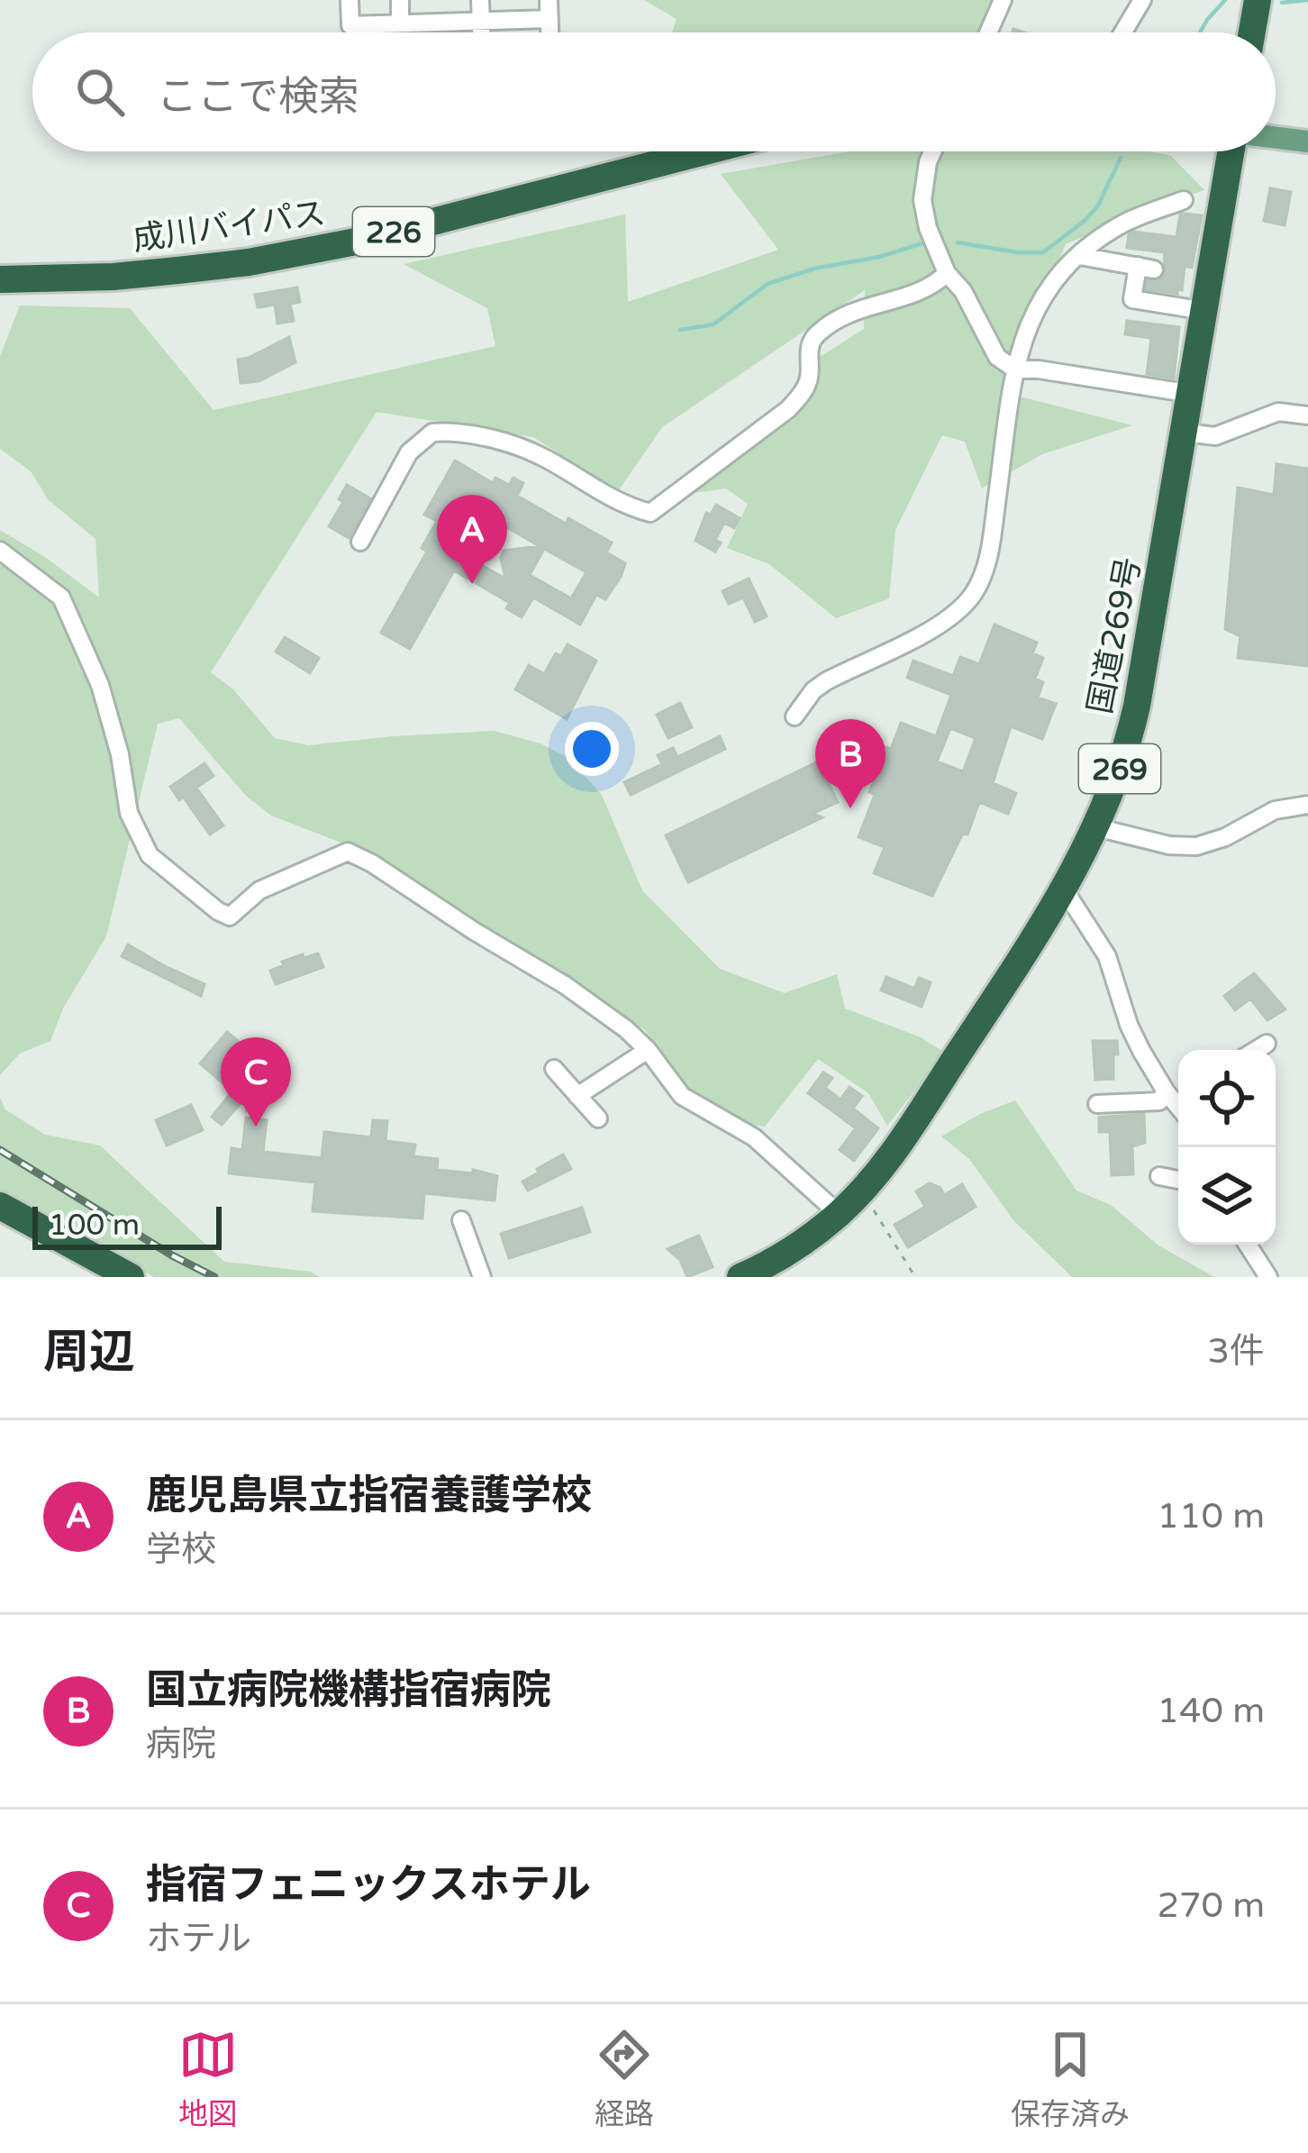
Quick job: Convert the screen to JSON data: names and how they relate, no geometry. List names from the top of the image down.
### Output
{
  "streets": {
    "highway": [
      "成川バイパス",
      "226",
      "国道269号",
      "269"
    ]
  },
  "scale_bar": "100 m",
  "page": {
    "search": "ここで検索",
    "pins": ["A", "B", "C"],
    "scale": "100 m",
    "heading": ["周辺", "3件"],
    "list": [
      {
        "mark": "A",
        "name": "鹿児島県立指宿養護学校",
        "note": "学校",
        "value": "110 m"
      },
      {
        "mark": "B",
        "name": "国立病院機構指宿病院",
        "note": "病院",
        "value": "140 m"
      },
      {
        "mark": "C",
        "name": "指宿フェニックスホテル",
        "note": "ホテル",
        "value": "270 m"
      }
    ],
    "nav": ["地図", "経路", "保存済み"]
  }
}
